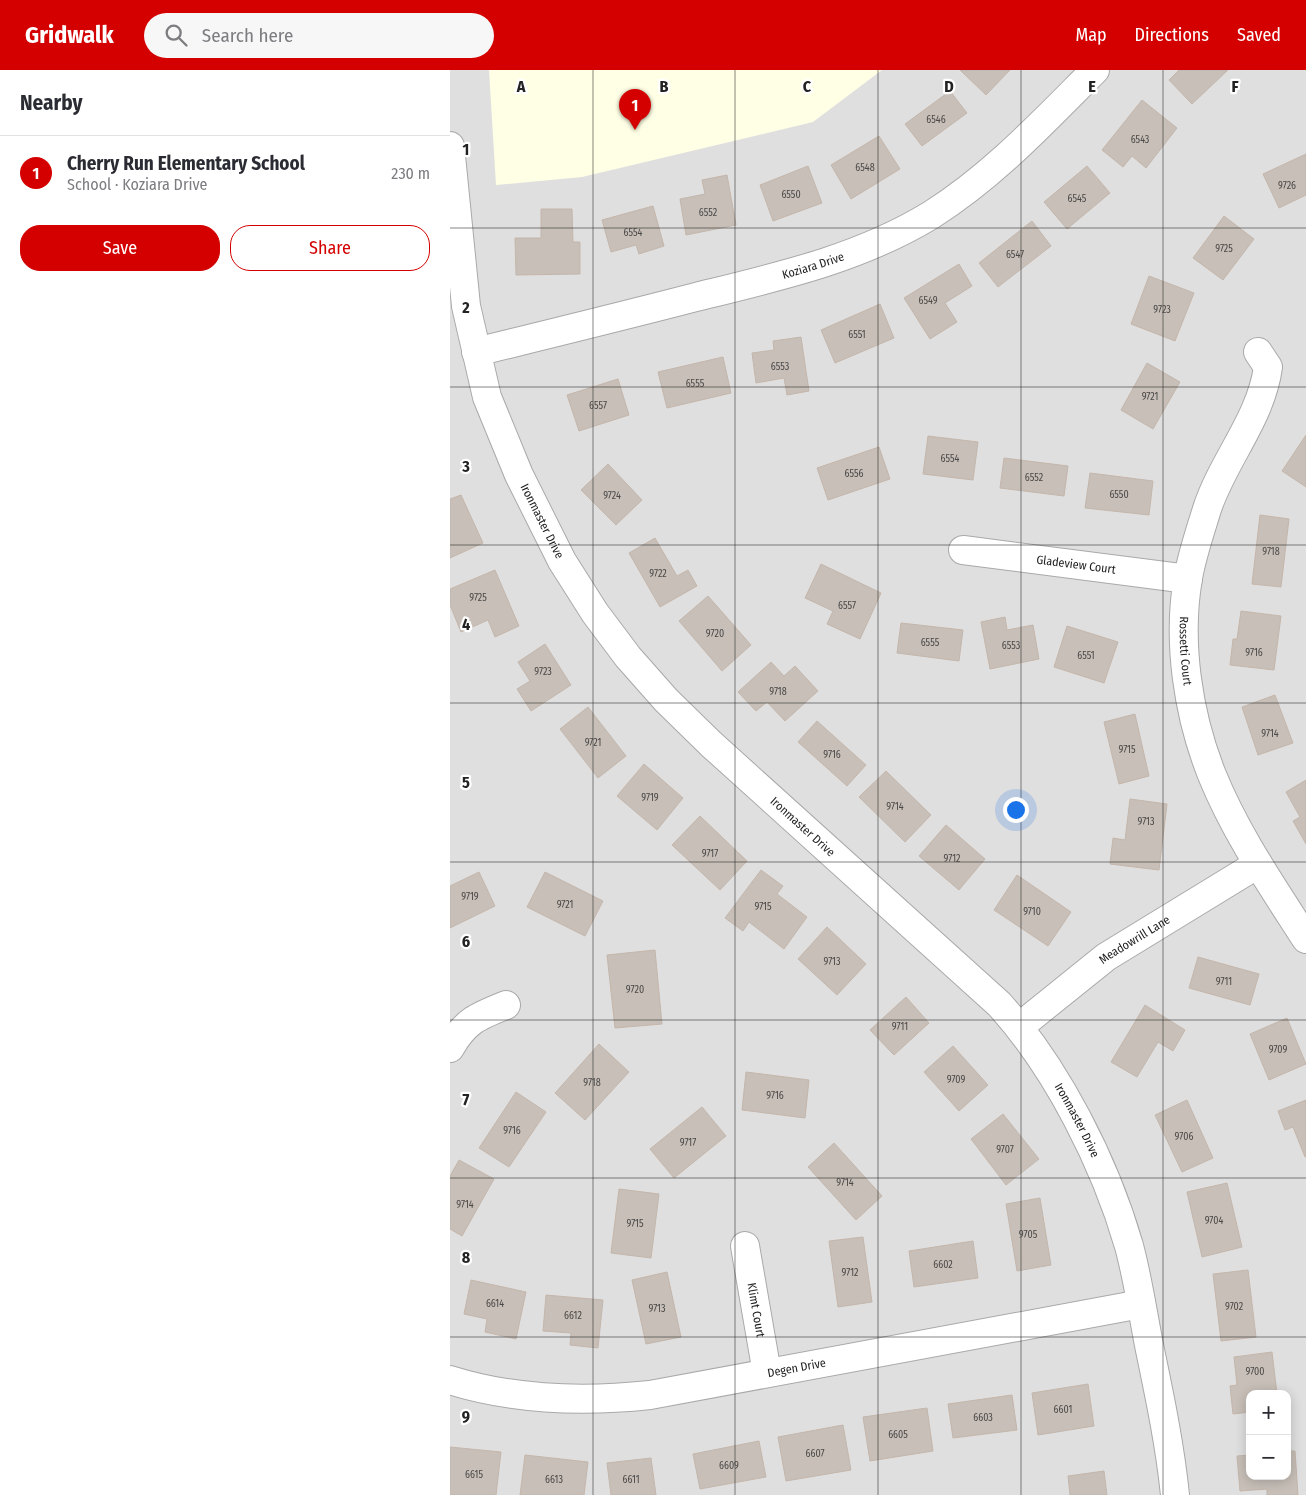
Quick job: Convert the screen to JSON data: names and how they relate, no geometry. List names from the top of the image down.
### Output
{
  "streets": {
    "street": [
      "Koziara Drive",
      "Ironmaster Drive",
      "Gladeview Court",
      "Rossetti Court",
      "Meadowrill Lane",
      "Klimt Court",
      "Degen Drive"
    ]
  },
  "crossings": [
    ["Koziara Drive", "Ironmaster Drive"],
    ["Ironmaster Drive", "Meadowrill Lane"],
    ["Ironmaster Drive", "Degen Drive"],
    ["Gladeview Court", "Rossetti Court"],
    ["Rossetti Court", "Meadowrill Lane"],
    ["Klimt Court", "Degen Drive"]
  ],
  "house_numbers": [
    "6546",
    "6543",
    "6548",
    "9726",
    "6550",
    "6545",
    "6552",
    "6554",
    "9725",
    "6547",
    "6549",
    "9723",
    "6551",
    "6553",
    "6555",
    "9721",
    "6557",
    "6554",
    "6556",
    "6552",
    "6550",
    "9724",
    "9718",
    "9722",
    "9725",
    "6557",
    "9720",
    "6555",
    "6553",
    "9716",
    "6551",
    "9723",
    "9718",
    "9714",
    "9721",
    "9715",
    "9716",
    "9719",
    "9714",
    "9713",
    "9717",
    "9712",
    "9719",
    "9721",
    "9715",
    "9710",
    "9713",
    "9711",
    "9720",
    "9711",
    "9709",
    "9709",
    "9718",
    "9716",
    "9716",
    "9706",
    "9717",
    "9707",
    "9714",
    "9714",
    "9704",
    "9715",
    "9705",
    "6602",
    "9712",
    "6614",
    "9702",
    "9713",
    "6612",
    "9700",
    "6601",
    "6603",
    "6605",
    "6607",
    "6609",
    "6615",
    "6613",
    "6611"
  ],
  "page": {
    "header": "Gridwalk",
    "search": "Search here",
    "nav": ["Map", "Directions", "Saved"],
    "heading": "Nearby",
    "pins": "1",
    "list": [
      {
        "mark": "1",
        "name": "Cherry Run Elementary School",
        "note": "School · Koziara Drive",
        "value": "230 m"
      }
    ],
    "buttons": ["Save", "Share"],
    "map_buttons": ["+", "−"]
  },
  "grid": {
    "columns": [
      "A",
      "B",
      "C",
      "D",
      "E",
      "F"
    ],
    "rows": [
      "1",
      "2",
      "3",
      "4",
      "5",
      "6",
      "7",
      "8",
      "9"
    ]
  }
}
